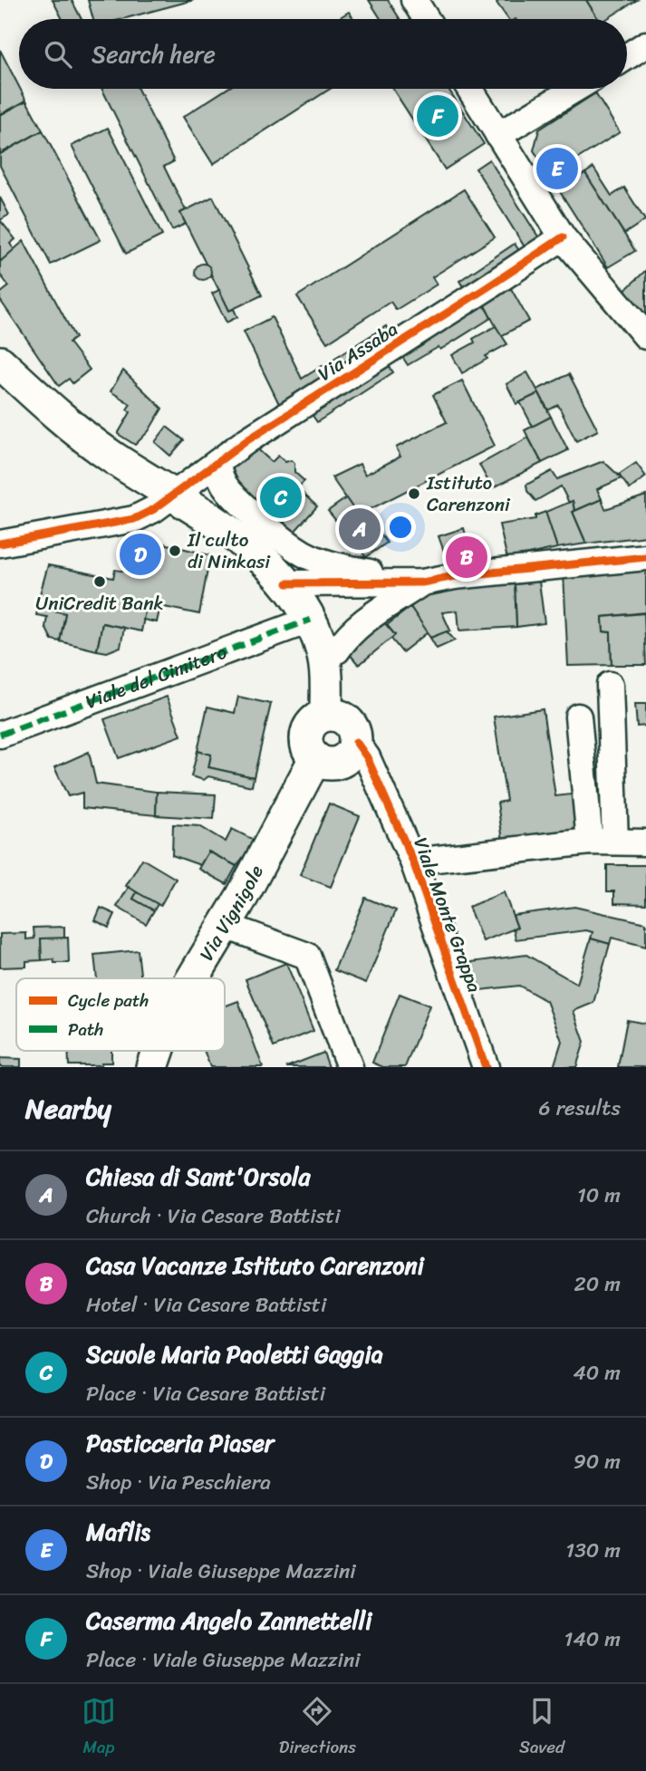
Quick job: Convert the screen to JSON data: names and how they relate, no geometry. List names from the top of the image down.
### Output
{
  "streets": {
    "main road": ["Via Vignigole"],
    "street": ["Via Assaba", "Viale del Cimitero", "Viale Monte Grappa"]
  },
  "crossings": [
    ["Via Vignigole", "Viale Monte Grappa"]
  ],
  "places": ["Istituto Carenzoni", "Il culto di Ninkasi", "UniCredit Bank"],
  "legend": ["Cycle path", "Path"],
  "page": {
    "search": "Search here",
    "pins": [
      "F",
      "E",
      "C",
      "A",
      "D",
      "B"
    ],
    "heading": ["Nearby", "6 results"],
    "list": [
      {
        "mark": "A",
        "name": "Chiesa di Sant'Orsola",
        "note": "Church · Via Cesare Battisti",
        "value": "10 m"
      },
      {
        "mark": "B",
        "name": "Casa Vacanze Istituto Carenzoni",
        "note": "Hotel · Via Cesare Battisti",
        "value": "20 m"
      },
      {
        "mark": "C",
        "name": "Scuole Maria Paoletti Gaggia",
        "note": "Place · Via Cesare Battisti",
        "value": "40 m"
      },
      {
        "mark": "D",
        "name": "Pasticceria Piaser",
        "note": "Shop · Via Peschiera",
        "value": "90 m"
      },
      {
        "mark": "E",
        "name": "Maflis",
        "note": "Shop · Viale Giuseppe Mazzini",
        "value": "130 m"
      },
      {
        "mark": "F",
        "name": "Caserma Angelo Zannettelli",
        "note": "Place · Viale Giuseppe Mazzini",
        "value": "140 m"
      }
    ],
    "nav": ["Map", "Directions", "Saved"]
  }
}
